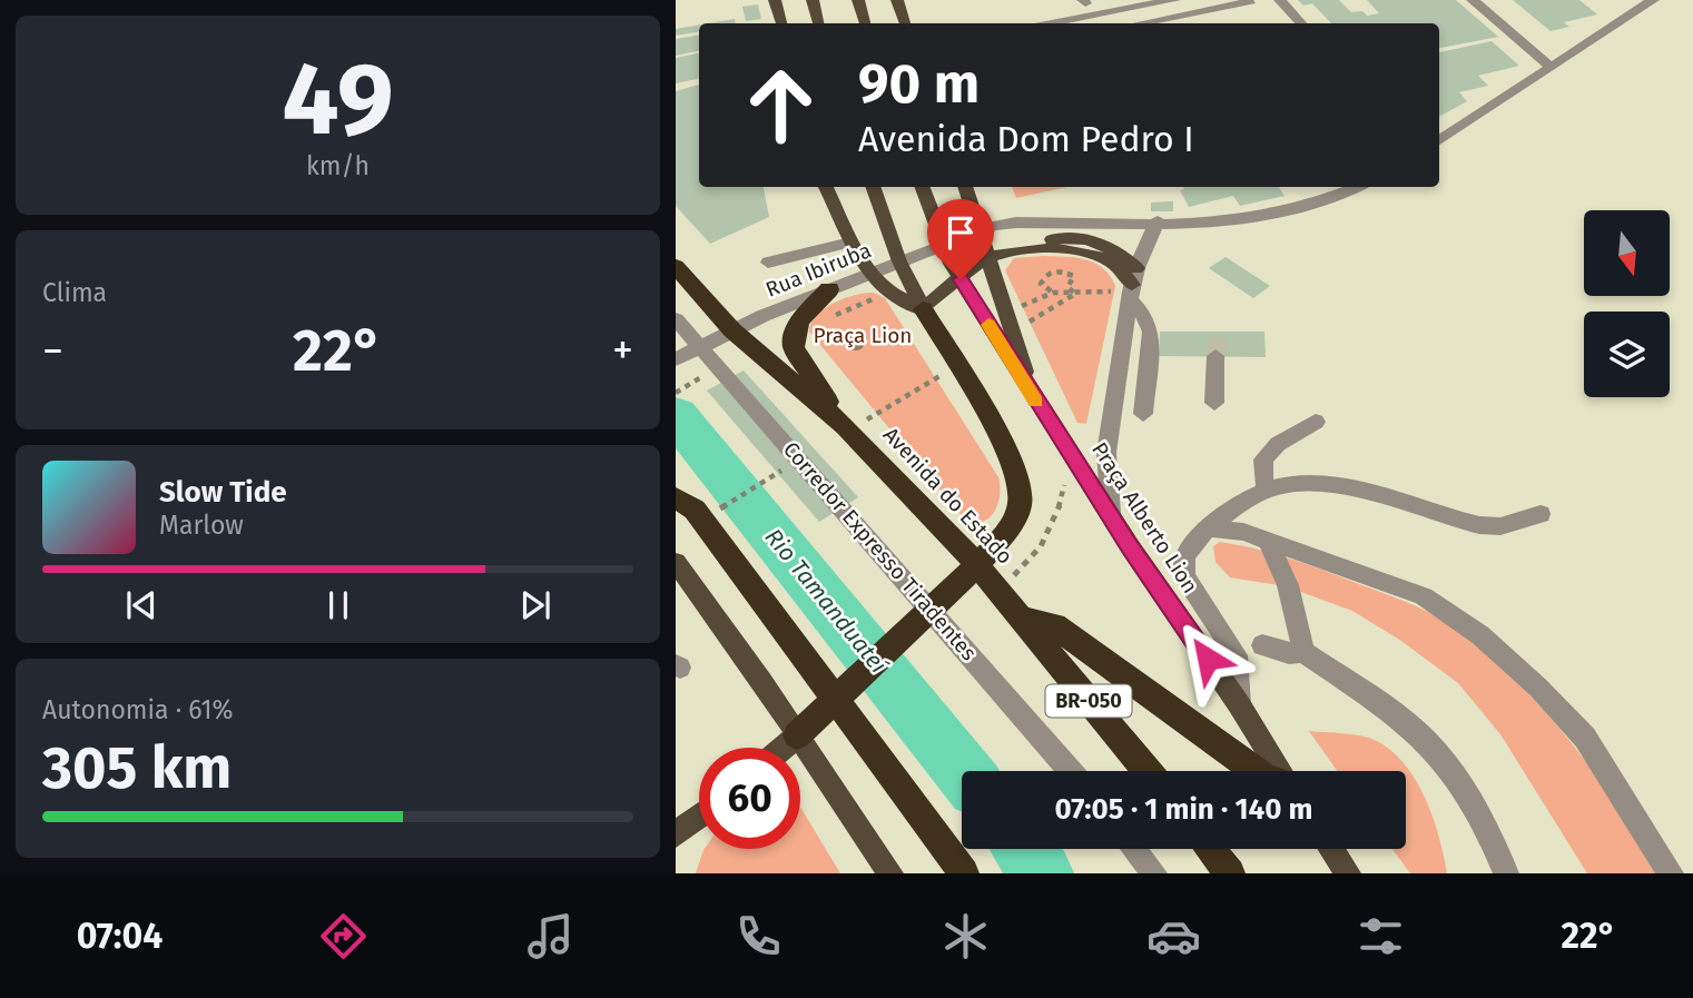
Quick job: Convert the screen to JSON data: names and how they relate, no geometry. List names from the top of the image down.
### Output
{
  "streets": {
    "highway": ["Avenida do Estado", "BR-050"],
    "main road": ["Praça Alberto Lion"],
    "street": ["Rua Ibiruba", "Corredor Expresso Tiradentes"]
  },
  "crossings": [
    ["Rua Ibiruba", "Avenida do Estado"]
  ],
  "water": ["Rio Tamanduateí"],
  "parks": ["Praça Lion"],
  "north": "bottom",
  "page": {
    "tile": [
      ["49", "km/h"],
      "Clima",
      ["Autonomia · 61%", "305 km"]
    ],
    "turn": ["90 m", "Avenida Dom Pedro I"],
    "heat": ["−", "22°", "+"],
    "song": ["Slow Tide", "Marlow"],
    "limit": "60",
    "trip": "07:05 · 1 min · 140 m",
    "tabs": ["07:04", "22°"]
  }
}
